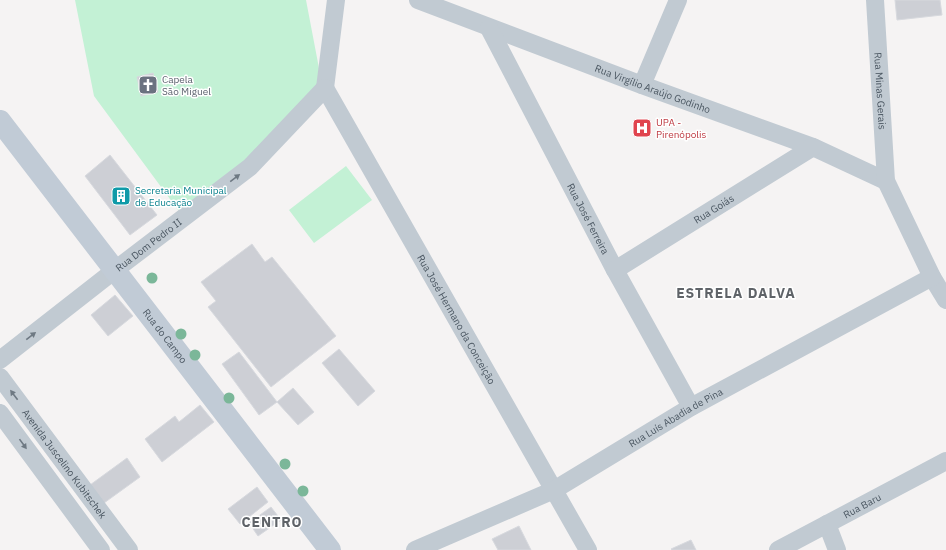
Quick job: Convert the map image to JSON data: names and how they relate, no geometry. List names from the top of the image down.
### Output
{
  "streets": {
    "street": [
      "Rua Virgílio Araújo Godinho",
      "Rua Minas Gerais",
      "Rua Goiás",
      "Rua José Ferreira",
      "Rua Dom Pedro II",
      "Rua José Hermano da Conceição",
      "Rua do Campo",
      "Rua Luís Abadia de Pina",
      "Avenida Juscelino Kubitschek",
      "Rua Baru"
    ]
  },
  "crossings": [
    ["Rua Virgílio Araújo Godinho", "Rua Minas Gerais"],
    ["Rua Virgílio Araújo Godinho", "Rua Goiás"],
    ["Rua Virgílio Araújo Godinho", "Rua José Ferreira"],
    ["Rua Goiás", "Rua José Ferreira"],
    ["Rua José Ferreira", "Rua Luís Abadia de Pina"],
    ["Rua Dom Pedro II", "Rua José Hermano da Conceição"],
    ["Rua Dom Pedro II", "Rua do Campo"],
    ["Rua José Hermano da Conceição", "Rua Luís Abadia de Pina"]
  ],
  "one_way": ["Rua Dom Pedro II"],
  "districts": ["ESTRELA DALVA", "CENTRO"],
  "places": {
    "church": ["Capela São Miguel"],
    "hospital": ["UPA - Pirenópolis"],
    "building": ["Secretaria Municipal de Educação"]
  }
}
